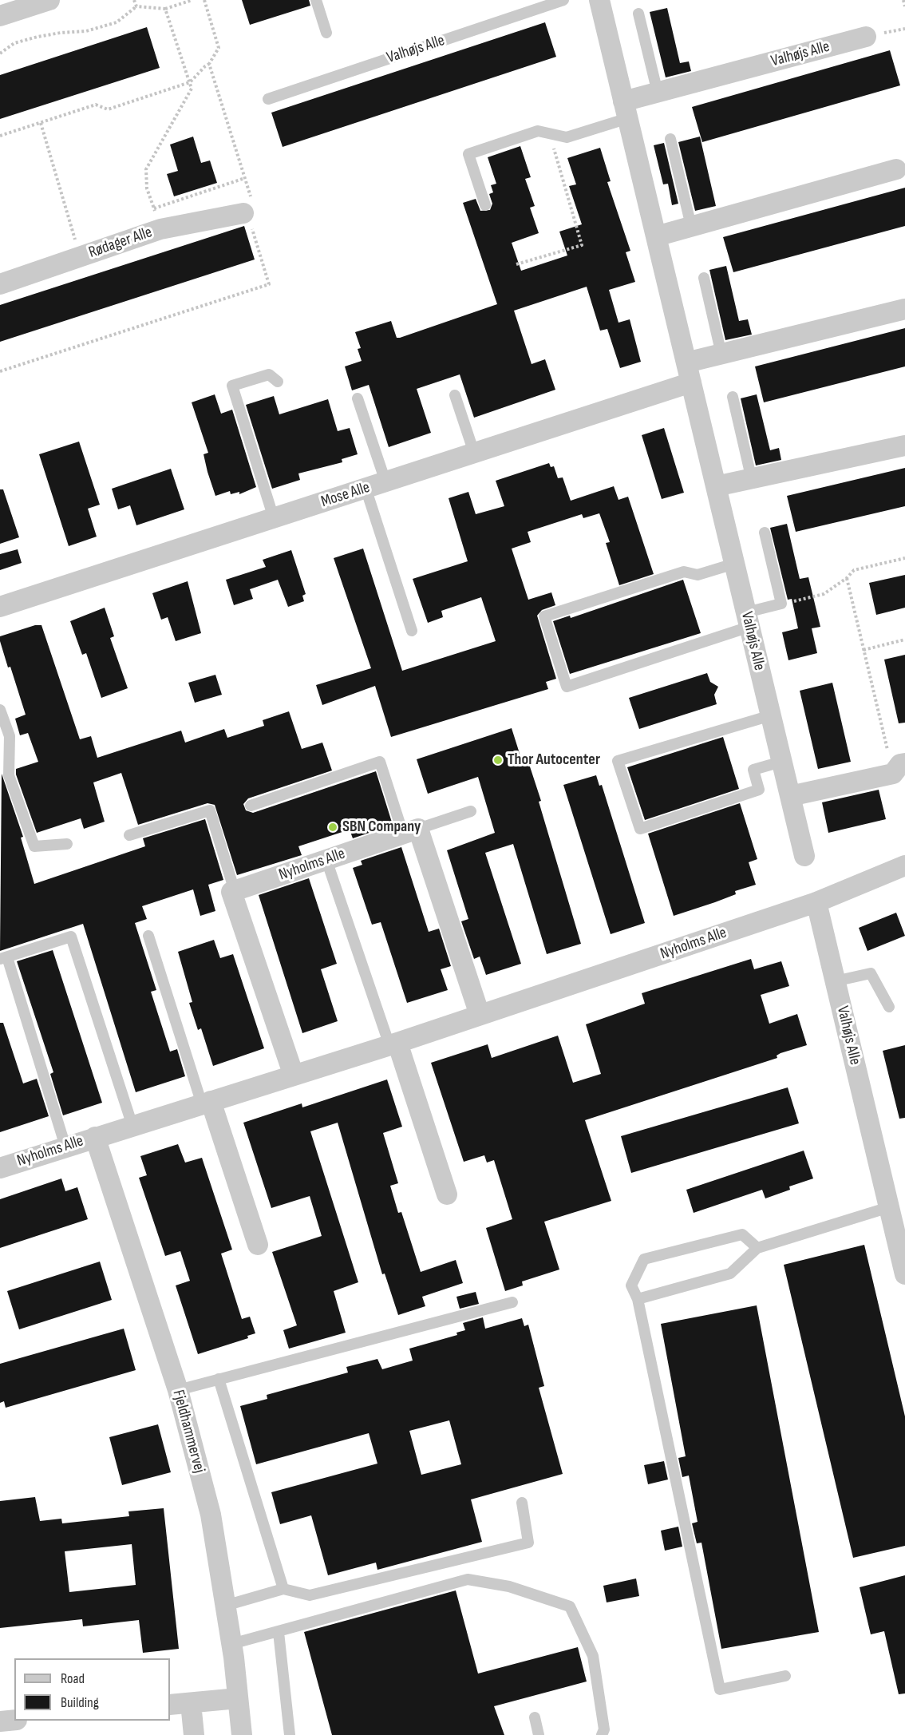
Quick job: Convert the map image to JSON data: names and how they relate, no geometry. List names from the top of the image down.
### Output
{
  "streets": {
    "street": [
      "Valhøjs Alle",
      "Rødager Alle",
      "Mose Alle",
      "Nyholms Alle",
      "Fjeldhammervej"
    ]
  },
  "crossings": [
    ["Valhøjs Alle", "Mose Alle"],
    ["Valhøjs Alle", "Nyholms Alle"],
    ["Nyholms Alle", "Fjeldhammervej"]
  ],
  "places": ["Thor Autocenter", "SBN Company"],
  "legend": ["Road", "Building"]
}
